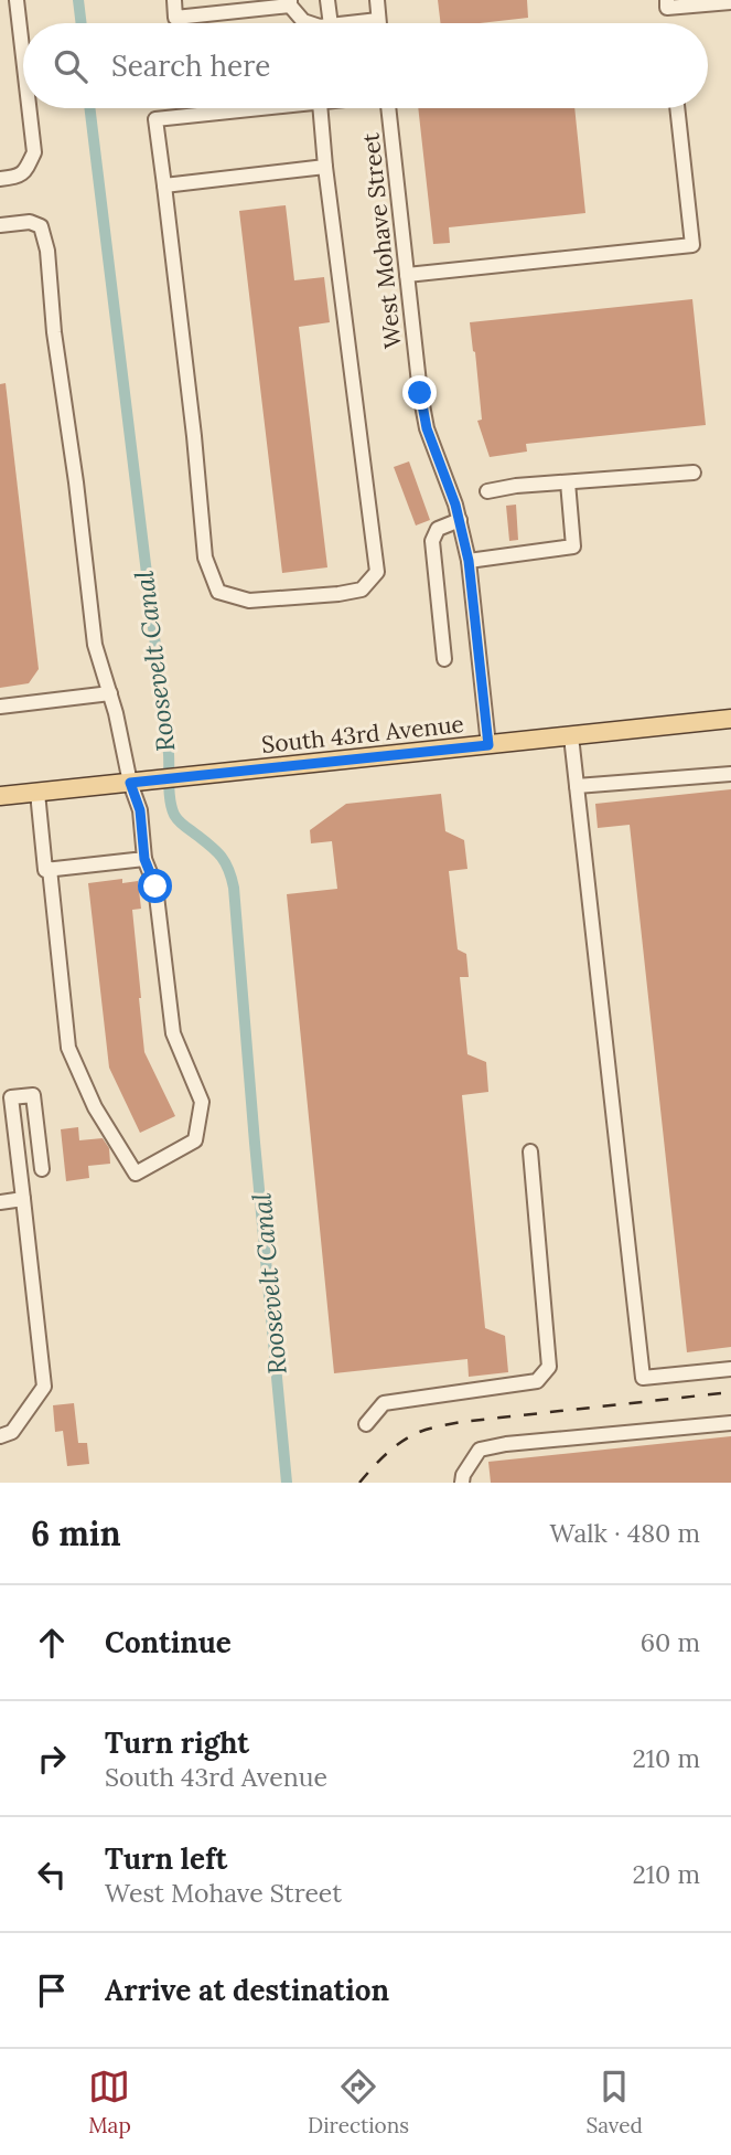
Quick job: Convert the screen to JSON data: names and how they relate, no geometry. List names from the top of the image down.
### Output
{
  "streets": {
    "main road": ["South 43rd Avenue"],
    "street": ["West Mohave Street"]
  },
  "crossings": [
    ["West Mohave Street", "South 43rd Avenue"]
  ],
  "water": ["Roosevelt Canal"],
  "page": {
    "search": "Search here",
    "heading": ["6 min", "Walk · 480 m"],
    "list": [
      ["Continue", "60 m"],
      ["Turn right", "South 43rd Avenue", "210 m"],
      ["Turn left", "West Mohave Street", "210 m"],
      "Arrive at destination"
    ],
    "nav": ["Map", "Directions", "Saved"]
  }
}
